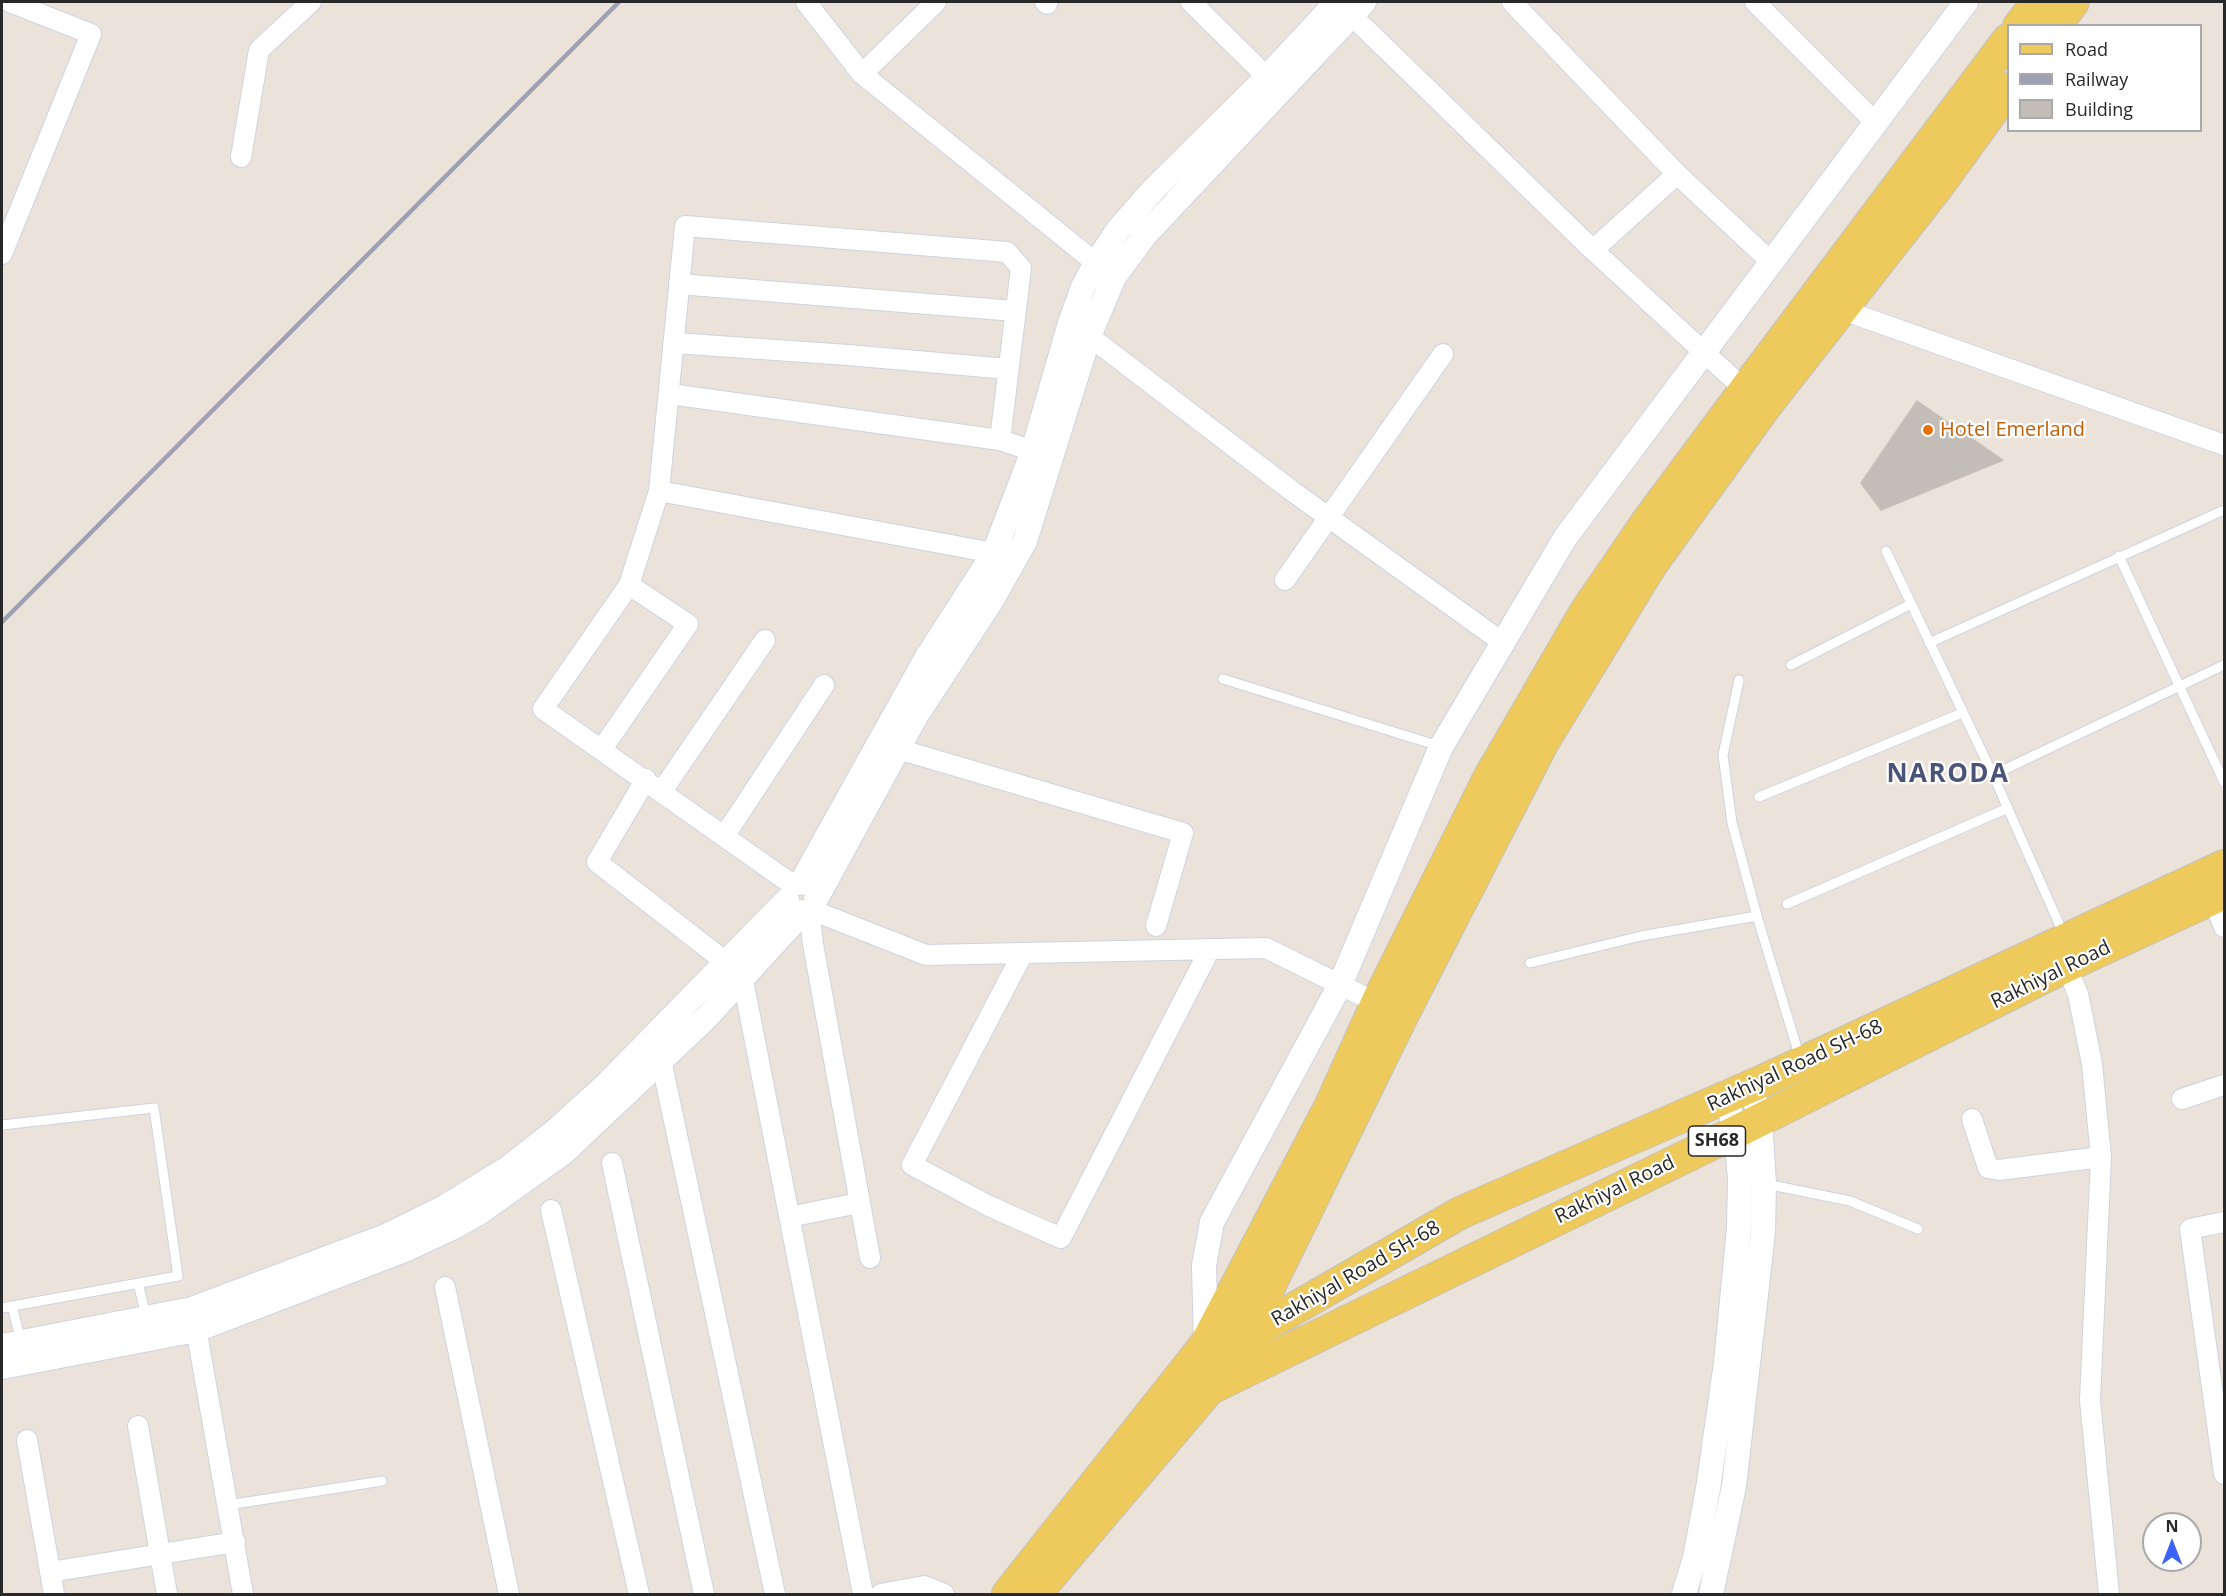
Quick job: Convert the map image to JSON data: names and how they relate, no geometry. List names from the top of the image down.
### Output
{
  "streets": {
    "main road": ["Rakhiyal Road", "Rakhiyal Road SH-68", "SH68"]
  },
  "crossings": [
    ["Rakhiyal Road", "Rakhiyal Road SH-68"]
  ],
  "districts": ["NARODA"],
  "places": ["Hotel Emerland"],
  "legend": ["Road", "Railway", "Building"],
  "north": "top"
}
